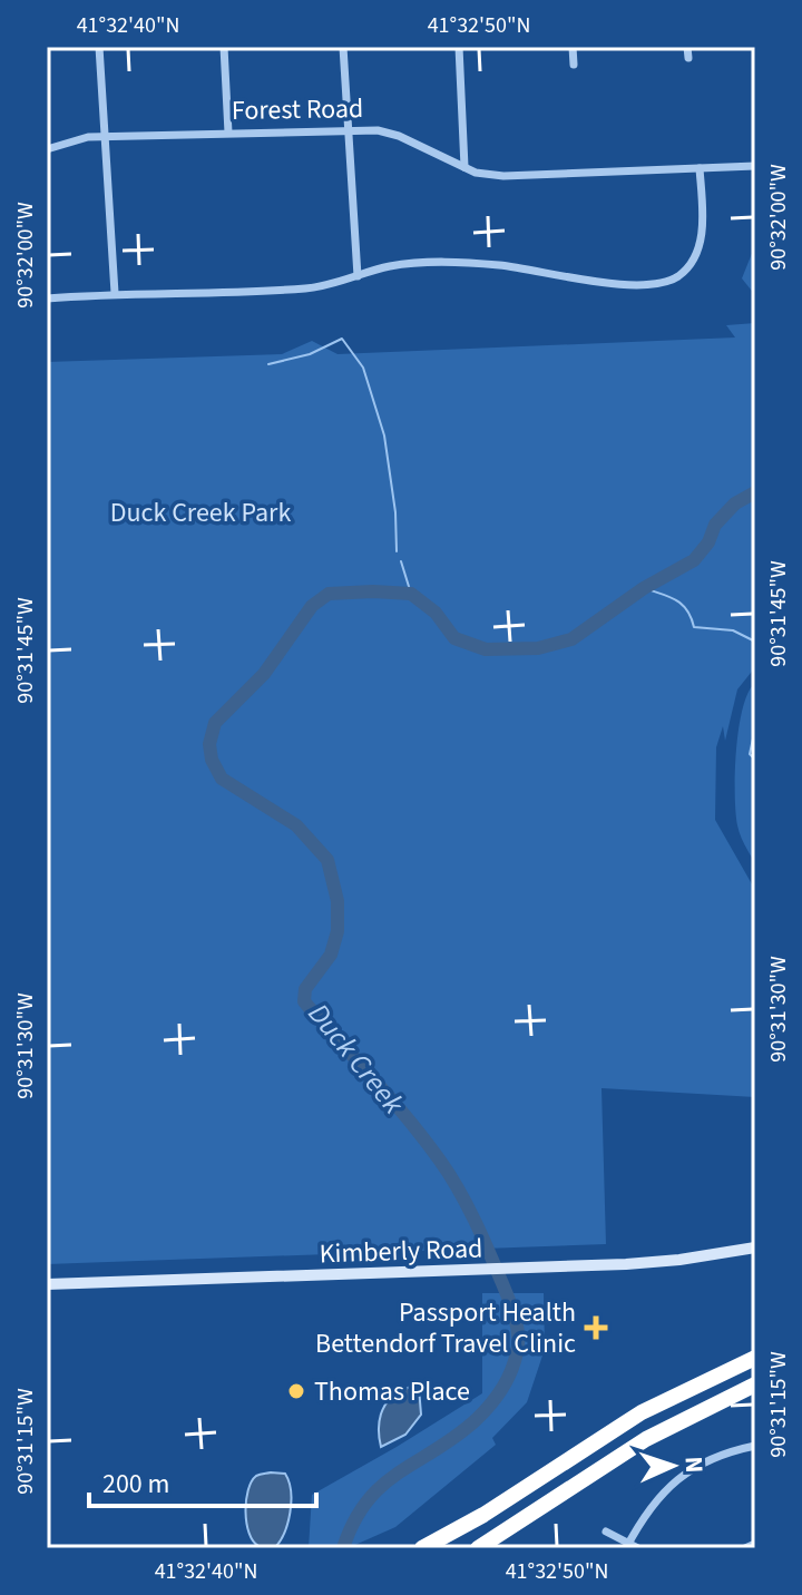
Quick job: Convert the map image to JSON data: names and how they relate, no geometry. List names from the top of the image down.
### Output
{
  "streets": {
    "main road": ["Kimberly Road"],
    "street": ["Forest Road"]
  },
  "water": ["Duck Creek"],
  "parks": ["Duck Creek Park"],
  "places": {
    "health": ["Passport Health Bettendorf Travel Clinic"],
    "other": ["Thomas Place"]
  },
  "scale_bar": "200 m",
  "north": "right",
  "coordinates": [
    "41°32'40\"N",
    "41°32'50\"N",
    "90°32'00\"W",
    "90°31'45\"W",
    "90°31'30\"W",
    "90°31'15\"W"
  ]
}
